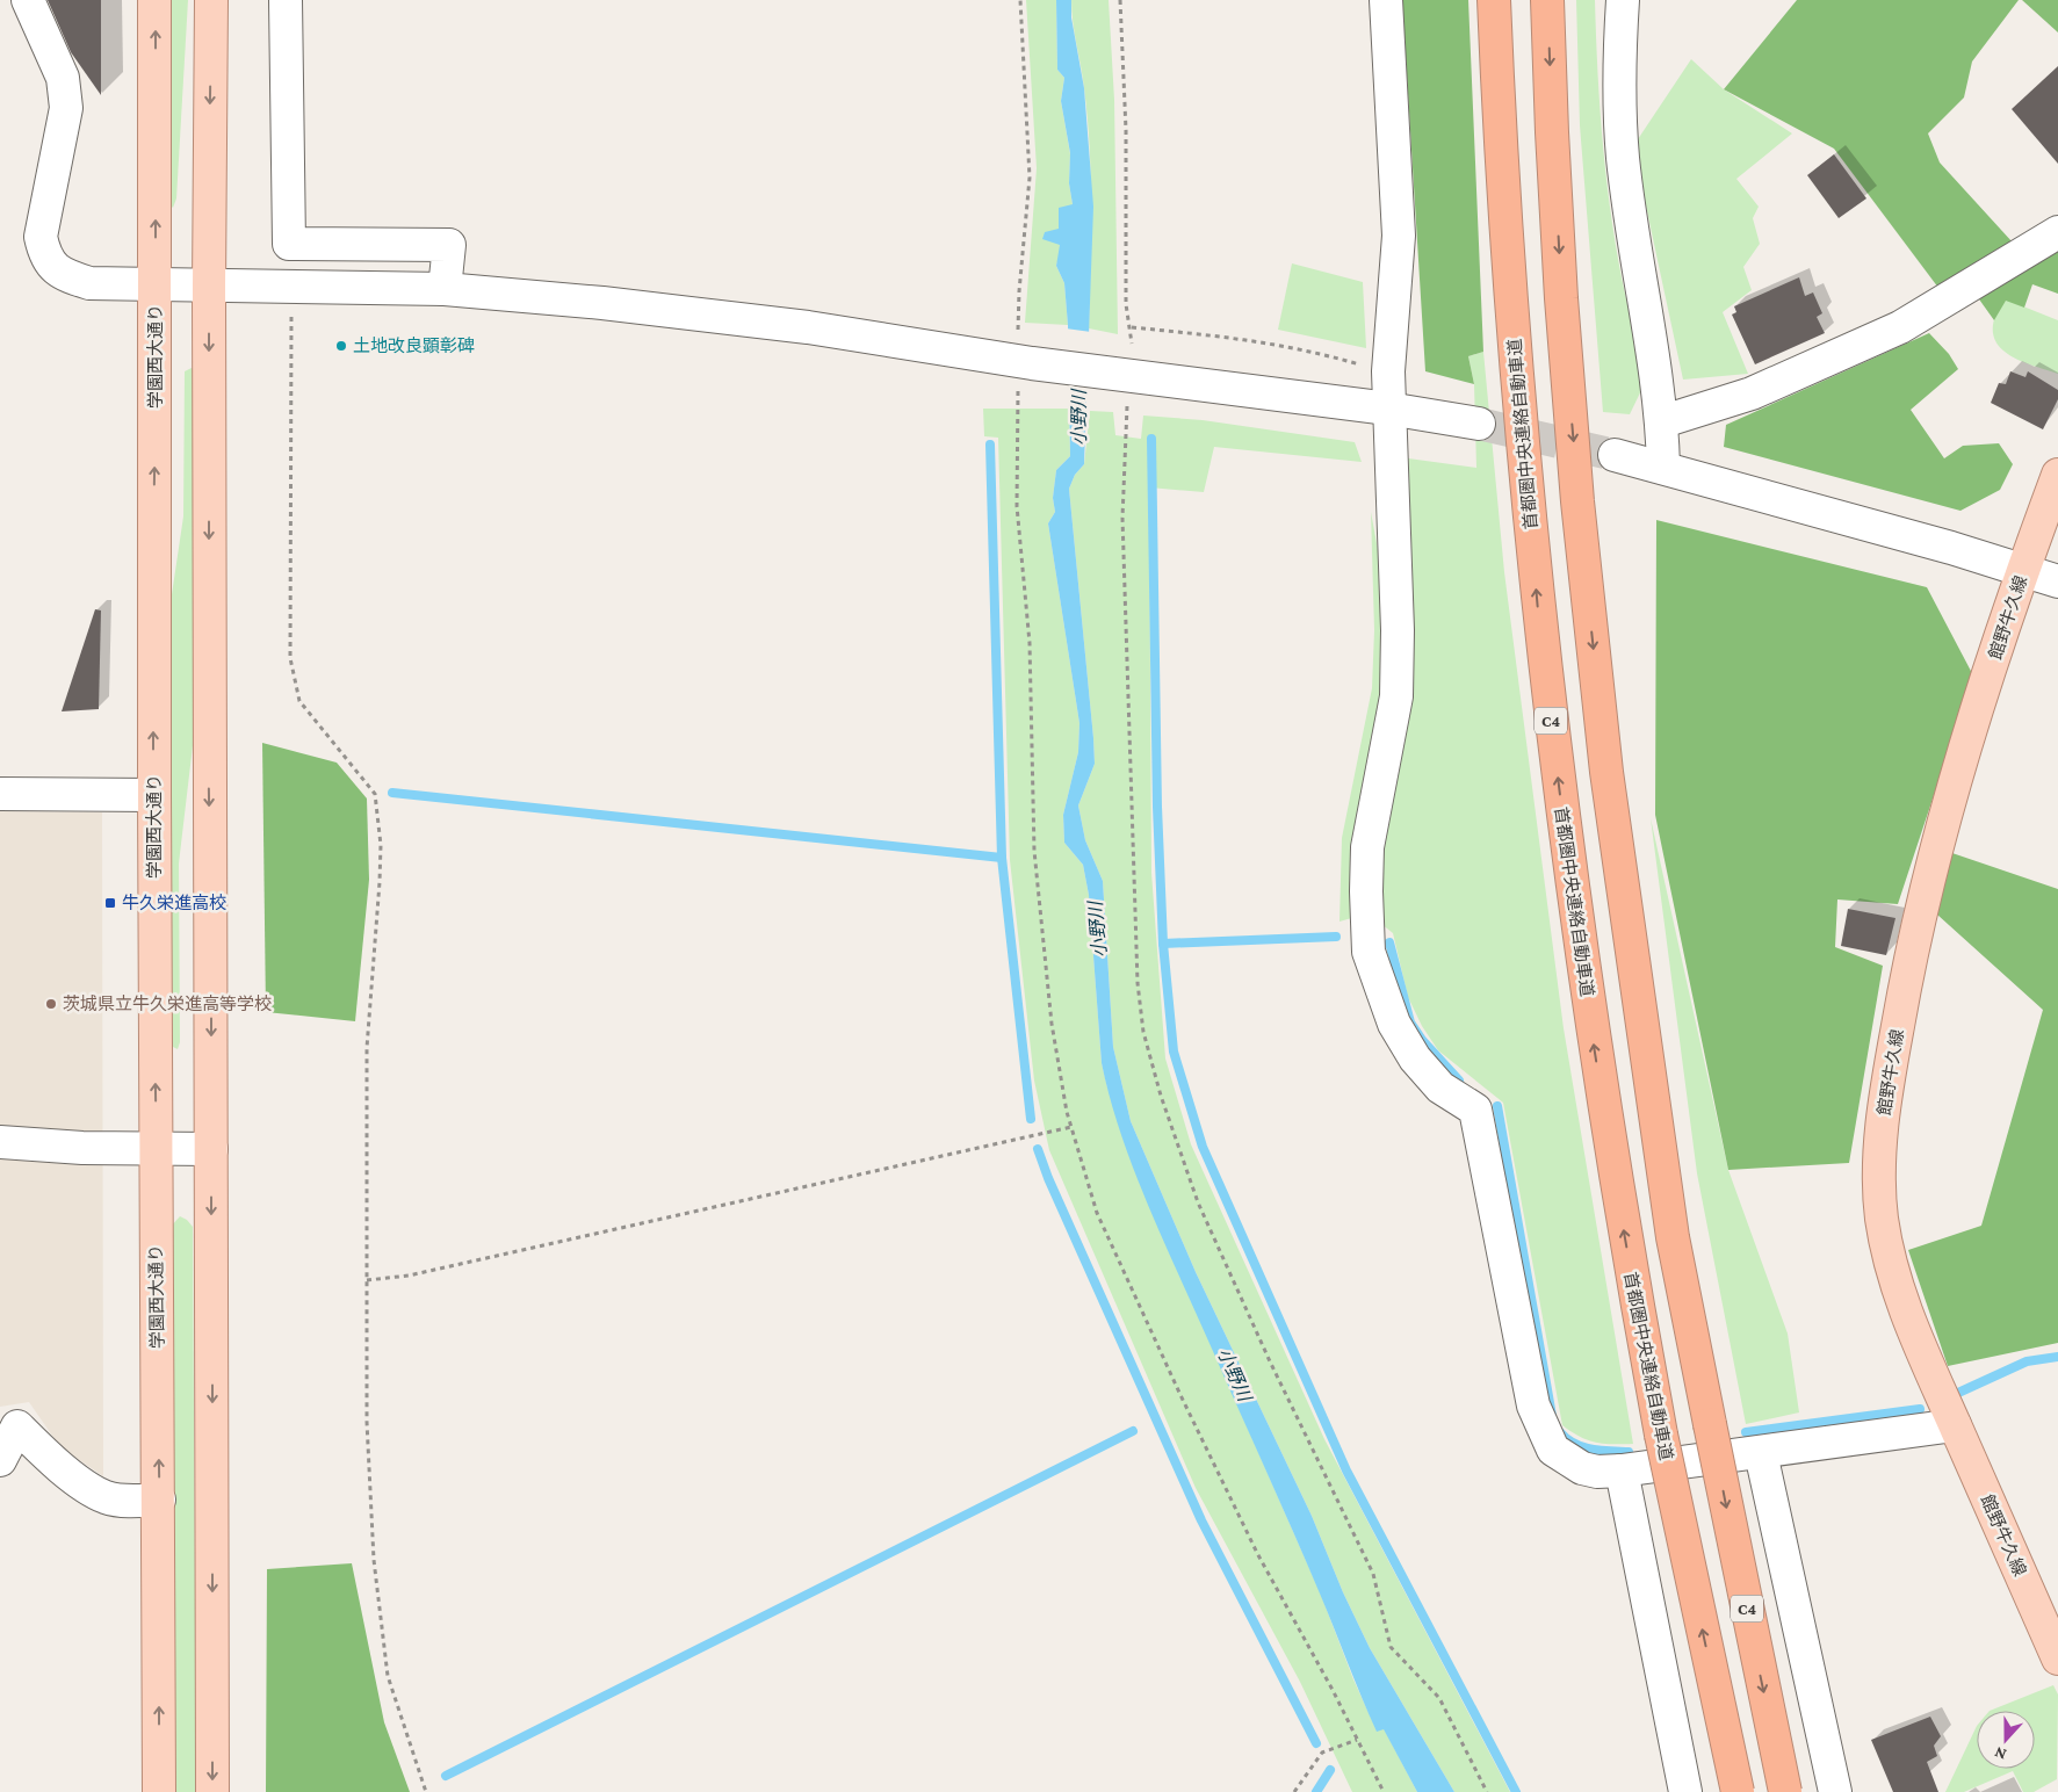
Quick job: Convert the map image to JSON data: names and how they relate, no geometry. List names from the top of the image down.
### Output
{
  "streets": {
    "highway": ["首都圏中央連絡自動車道", "C4"],
    "main road": ["学園西大通り", "館野牛久線"]
  },
  "water": ["小野川"],
  "places": {
    "other": ["土地改良顕彰碑", "茨城県立牛久栄進高等学校"],
    "transit": ["牛久栄進高校"]
  },
  "north": "bottom"
}
